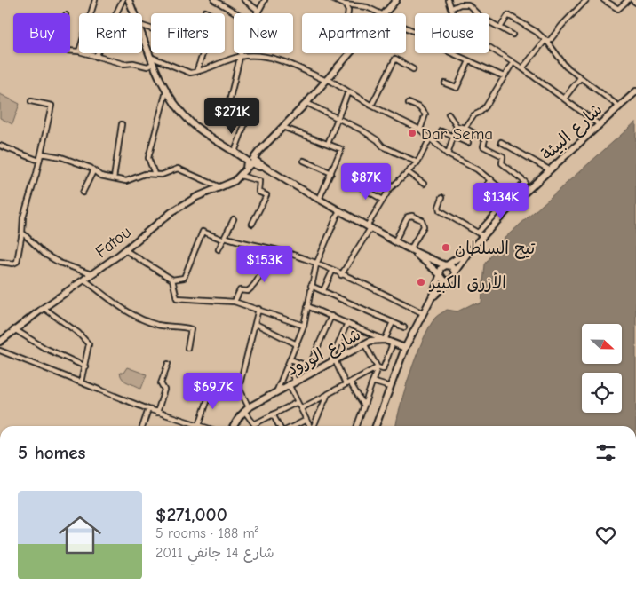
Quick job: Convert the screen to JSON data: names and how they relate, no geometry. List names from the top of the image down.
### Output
{
  "streets": {
    "main road": ["شارع البيئة", "Fatou", "شارع الورود"]
  },
  "places": ["Dar Sema", "تيج السلطان", "الأزرق الكبير"],
  "north": "right",
  "page": {
    "chip": [
      "Buy",
      "Rent",
      "Filters",
      "New",
      "Apartment",
      "House"
    ],
    "price": [
      "$271K",
      "$87K",
      "$134K",
      "$153K",
      "$69.7K"
    ],
    "heading": "5 homes",
    "list": [
      {
        "name": "$271,000",
        "note": "5 rooms · 188 m² · شارع 14 جانفي 2011"
      }
    ]
  }
}
